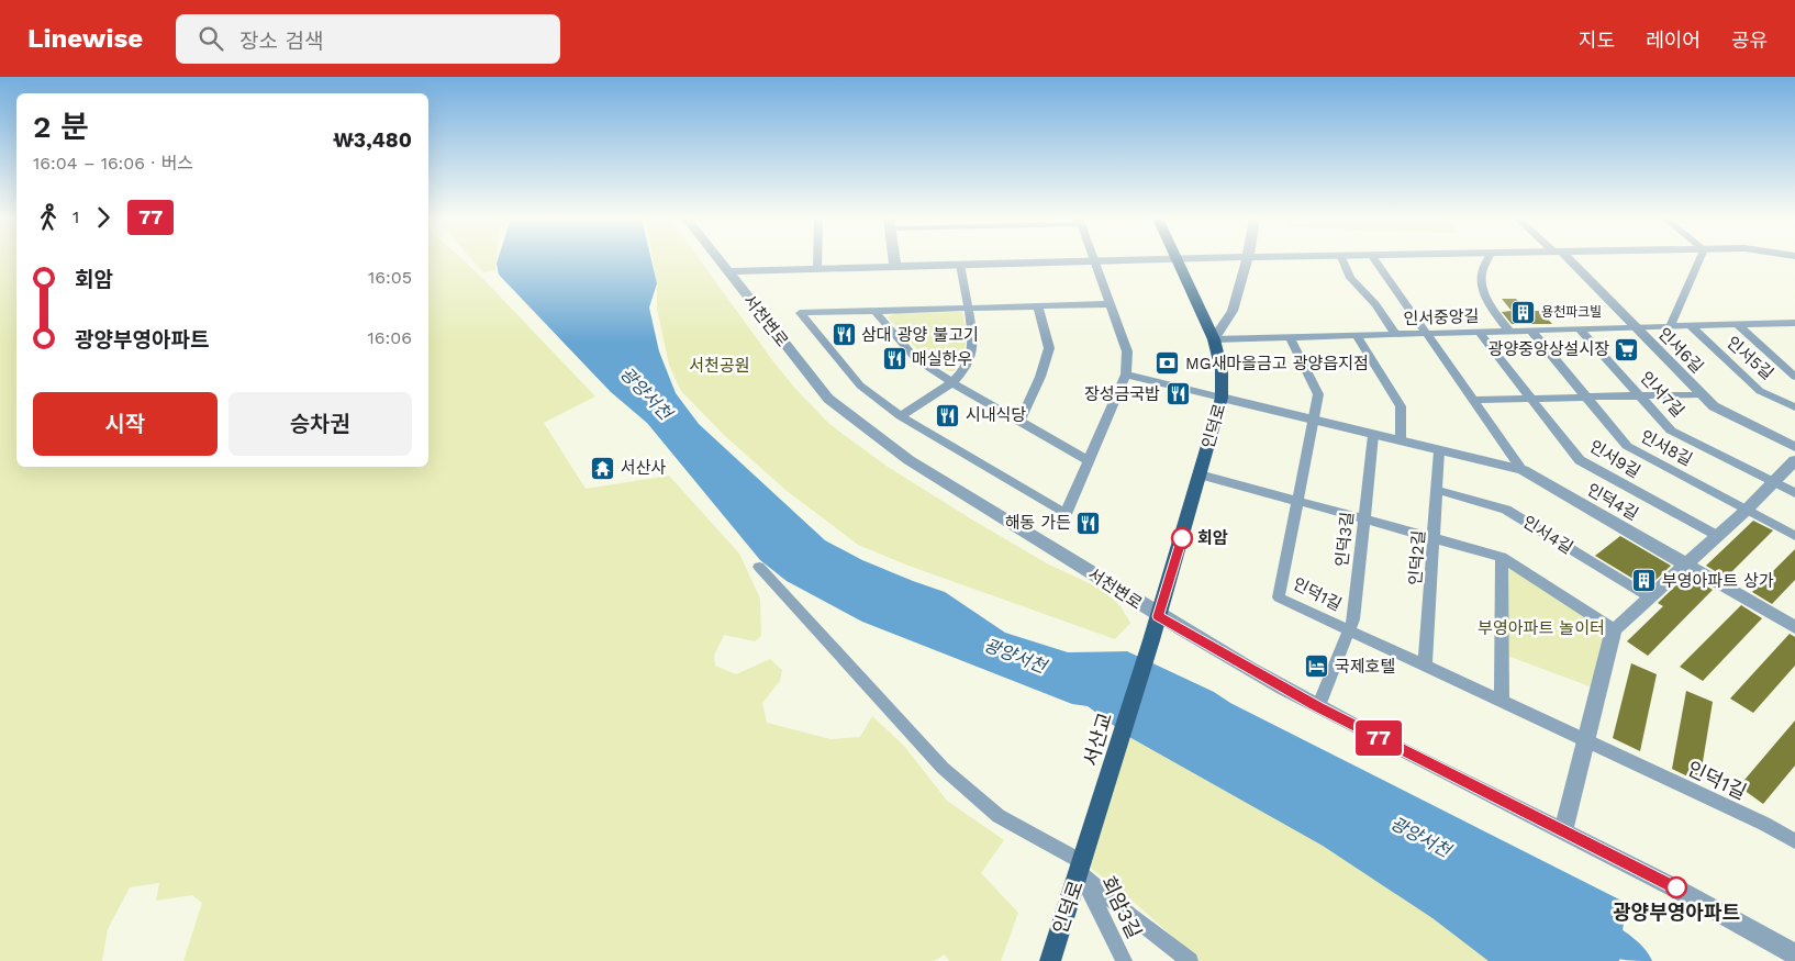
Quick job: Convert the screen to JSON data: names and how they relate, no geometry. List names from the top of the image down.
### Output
{
  "streets": {
    "main road": ["인덕로", "서산교"],
    "street": [
      "인서중앙길",
      "서천변로",
      "인서6길",
      "인서5길",
      "인서7길",
      "인서8길",
      "인서9길",
      "인덕4길",
      "인서4길",
      "인덕3길",
      "인덕2길",
      "인덕1길",
      "회암3길"
    ]
  },
  "crossings": [
    ["인서중앙길", "인서6길"],
    ["인서중앙길", "인서5길"],
    ["인서중앙길", "인서7길"],
    ["인서중앙길", "인덕로"],
    ["인서중앙길", "인서8길"],
    ["인서중앙길", "인서9길"],
    ["인서중앙길", "인덕4길"],
    ["서천변로", "인덕로"],
    ["서천변로", "인덕3길"],
    ["인덕로", "인덕4길"],
    ["인덕로", "서산교"],
    ["인덕로", "회암3길"],
    ["인덕4길", "인덕3길"],
    ["인덕4길", "인덕2길"],
    ["인덕4길", "인덕1길"],
    ["인서4길", "인덕2길"],
    ["인덕3길", "인덕1길"],
    ["인덕2길", "인덕1길"],
    ["서산교", "회암3길"]
  ],
  "water": ["광양서천"],
  "parks": ["서천공원", "부영아파트 놀이터"],
  "places": {
    "building": ["용천파크빌", "부영아파트 상가"],
    "restaurant": [
      "삼대 광양 불고기",
      "매실한우",
      "장성금국밥",
      "시내식당",
      "해동 가든"
    ],
    "supermarket": ["광양중앙상설시장"],
    "bank": ["MG새마을금고 광양읍지점"],
    "temple": ["서산사"],
    "other": ["회암", "광양부영아파트"],
    "hotel": ["국제호텔"]
  },
  "lines": ["bus line 77"],
  "page": {
    "header": "Linewise",
    "search": "장소 검색",
    "nav": ["지도", "레이어", "공유"],
    "on_map": "77",
    "heading": ["2 분", "16:04 – 16:06 · 버스", "₩3,480"],
    "legs": ["1", "77"],
    "list": [
      {
        "name": "회암",
        "value": "16:05"
      },
      {
        "name": "광양부영아파트",
        "value": "16:06"
      }
    ],
    "buttons": ["시작", "승차권"]
  }
}
